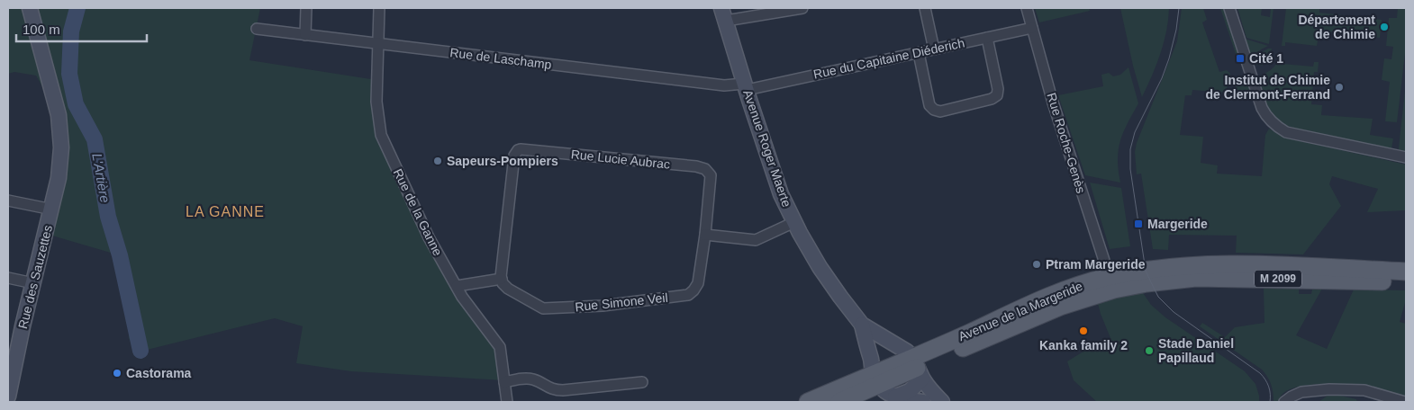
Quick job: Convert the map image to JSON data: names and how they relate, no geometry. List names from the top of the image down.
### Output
{
  "streets": {
    "main road": [
      "Avenue Roger Maerte",
      "Rue des Sauzettes",
      "M 2099",
      "Avenue de la Margeride"
    ],
    "street": [
      "Rue de Laschamp",
      "Rue du Capitaine Diéderich",
      "Rue Roche-Genès",
      "Rue Lucie Aubrac",
      "Rue de la Ganne",
      "Rue Simone Veil"
    ]
  },
  "crossings": [
    ["Rue de Laschamp", "Rue du Capitaine Diéderich"],
    ["Rue de Laschamp", "Avenue Roger Maerte"],
    ["Rue de Laschamp", "Rue de la Ganne"],
    ["Rue du Capitaine Diéderich", "Rue Roche-Genès"],
    ["Rue du Capitaine Diéderich", "Avenue Roger Maerte"],
    ["Rue Roche-Genès", "Avenue de la Margeride"],
    ["Avenue Roger Maerte", "Avenue de la Margeride"],
    ["Rue Lucie Aubrac", "Rue Simone Veil"]
  ],
  "districts": ["LA GANNE"],
  "water": ["L'Artière"],
  "places": {
    "other": [
      "Département de Chimie",
      "Institut de Chimie de Clermont-Ferrand",
      "Sapeurs-Pompiers",
      "Ptram Margeride",
      "Kanka family 2",
      "Stade Daniel Papillaud",
      "Castorama"
    ],
    "transit": ["Cité 1", "Margeride"]
  },
  "scale_bar": "100 m"
}
